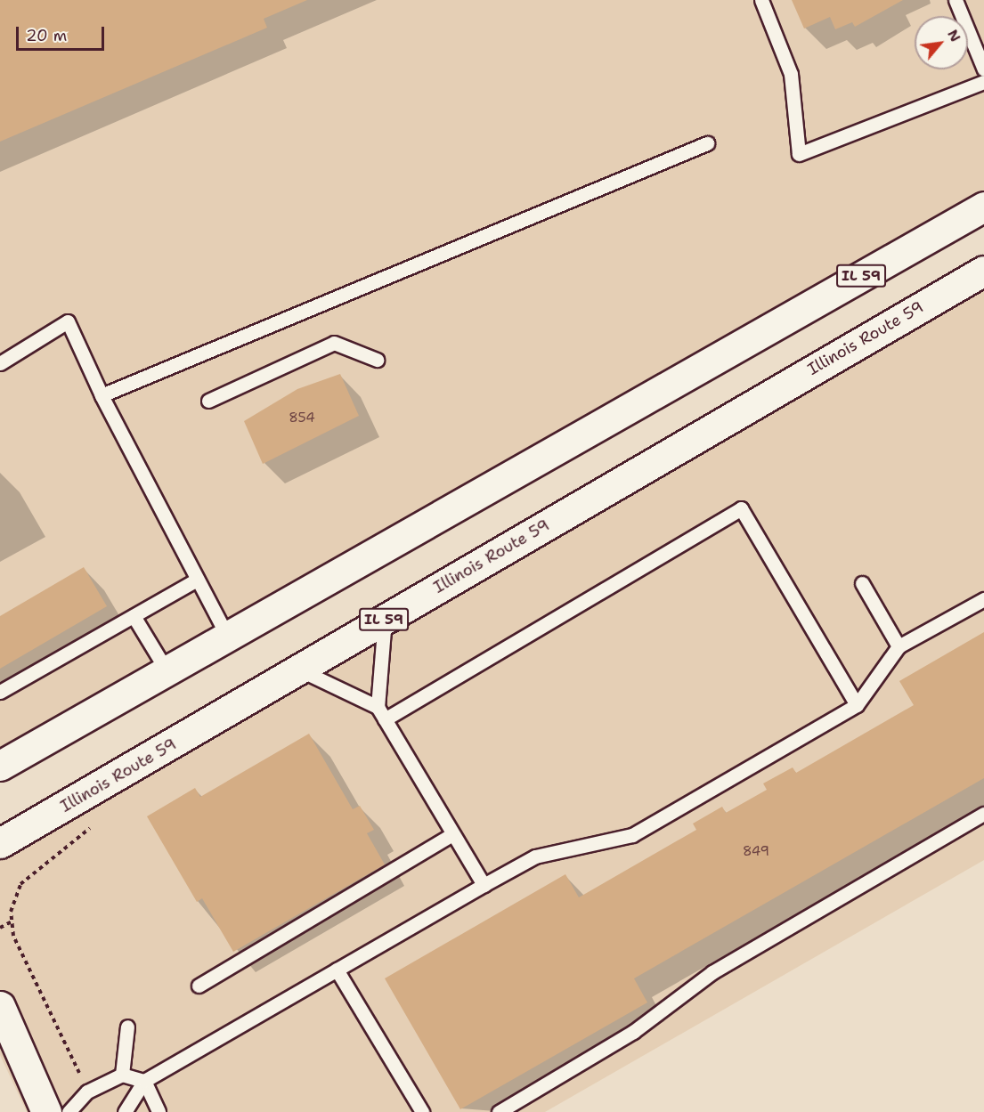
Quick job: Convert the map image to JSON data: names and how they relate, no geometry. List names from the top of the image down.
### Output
{
  "streets": {
    "main road": ["IL 59", "Illinois Route 59"]
  },
  "house_numbers": ["854", "849"],
  "scale_bar": "20 m",
  "north": "top right"
}
